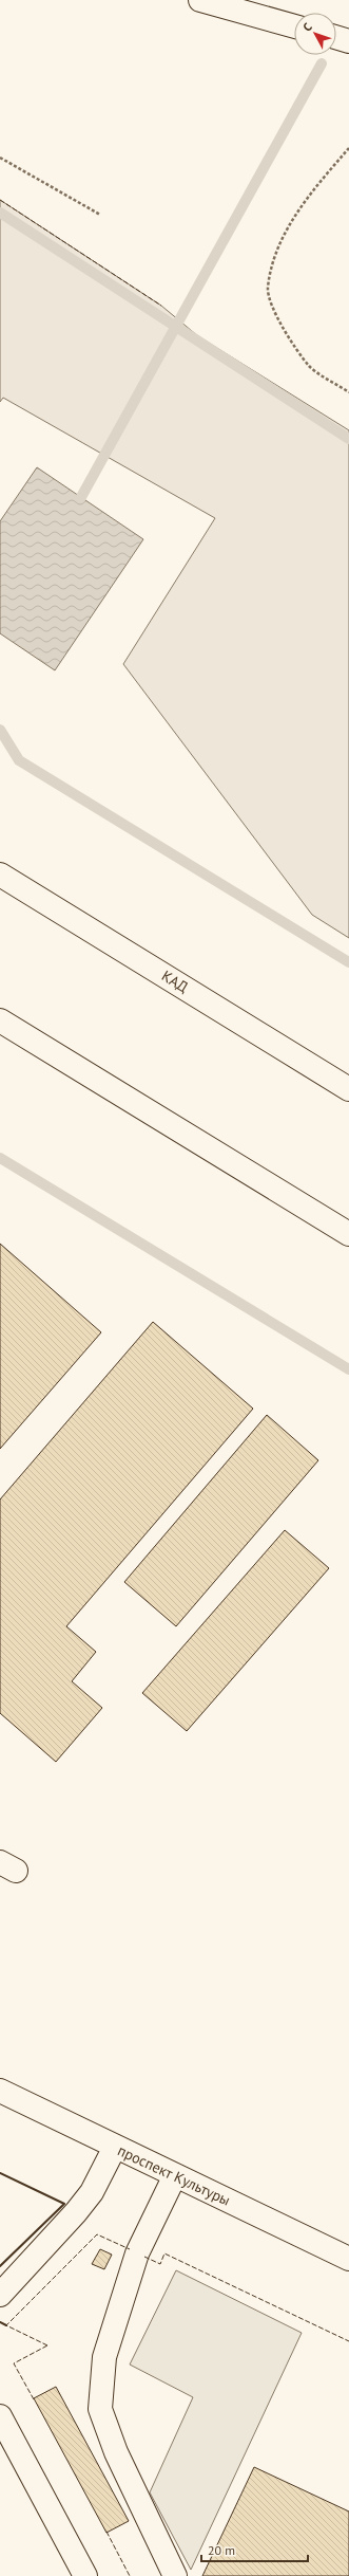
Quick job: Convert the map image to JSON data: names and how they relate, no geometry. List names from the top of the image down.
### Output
{
  "streets": {
    "main road": ["КАД", "проспект Культуры"]
  },
  "scale_bar": "20 m",
  "north": "top left"
}
